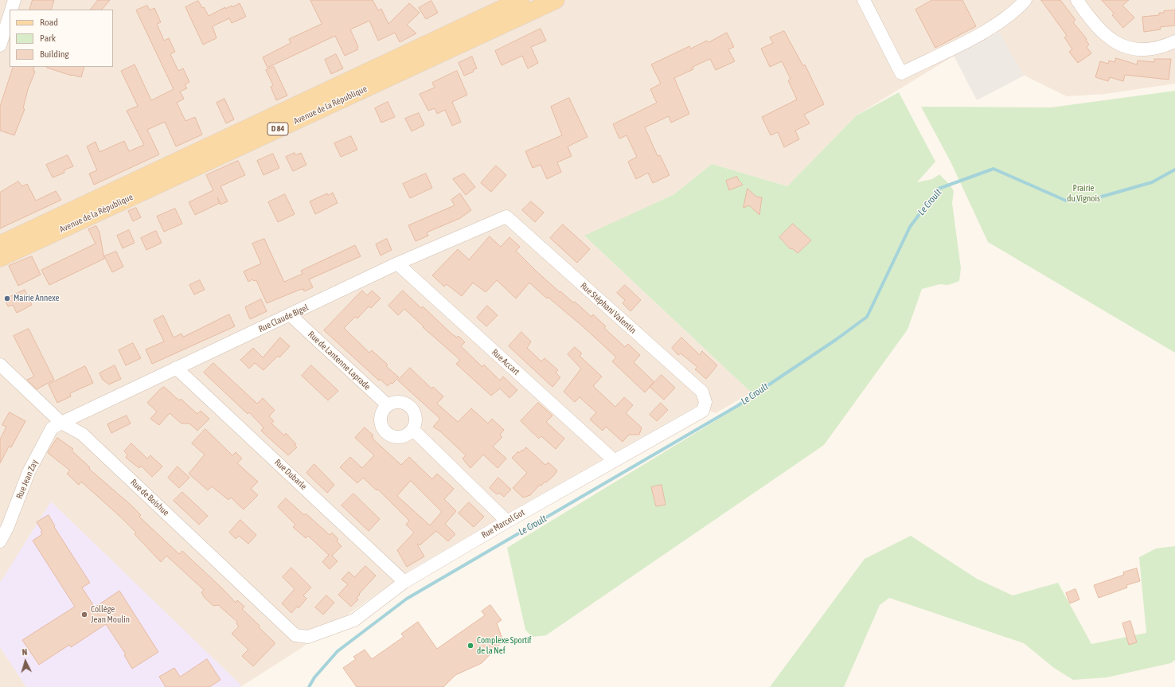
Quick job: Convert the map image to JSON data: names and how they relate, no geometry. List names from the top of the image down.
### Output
{
  "streets": {
    "main road": ["Avenue de la République", "D 84"],
    "street": [
      "Rue Stéphani Valentin",
      "Rue Claude Bigel",
      "Rue de Lantenne Laprade",
      "Rue Accart",
      "Rue Dubarle",
      "Rue Jean Zay",
      "Rue de Boishue",
      "Rue Marcel Got"
    ]
  },
  "crossings": [
    ["Rue Stéphani Valentin", "Rue Claude Bigel"],
    ["Rue Stéphani Valentin", "Rue Marcel Got"],
    ["Rue Claude Bigel", "Rue de Lantenne Laprade"],
    ["Rue Claude Bigel", "Rue Accart"],
    ["Rue Claude Bigel", "Rue Dubarle"],
    ["Rue Claude Bigel", "Rue Jean Zay"],
    ["Rue Claude Bigel", "Rue de Boishue"],
    ["Rue Accart", "Rue Marcel Got"],
    ["Rue Dubarle", "Rue Marcel Got"],
    ["Rue Jean Zay", "Rue de Boishue"],
    ["Rue de Boishue", "Rue Marcel Got"]
  ],
  "water": ["Le Croult"],
  "parks": ["Prairie du Vignois"],
  "places": ["Mairie Annexe", "Collège Jean Moulin", "Complexe Sportif de la Nef"],
  "legend": ["Road", "Park", "Building"],
  "north": "top"
}
